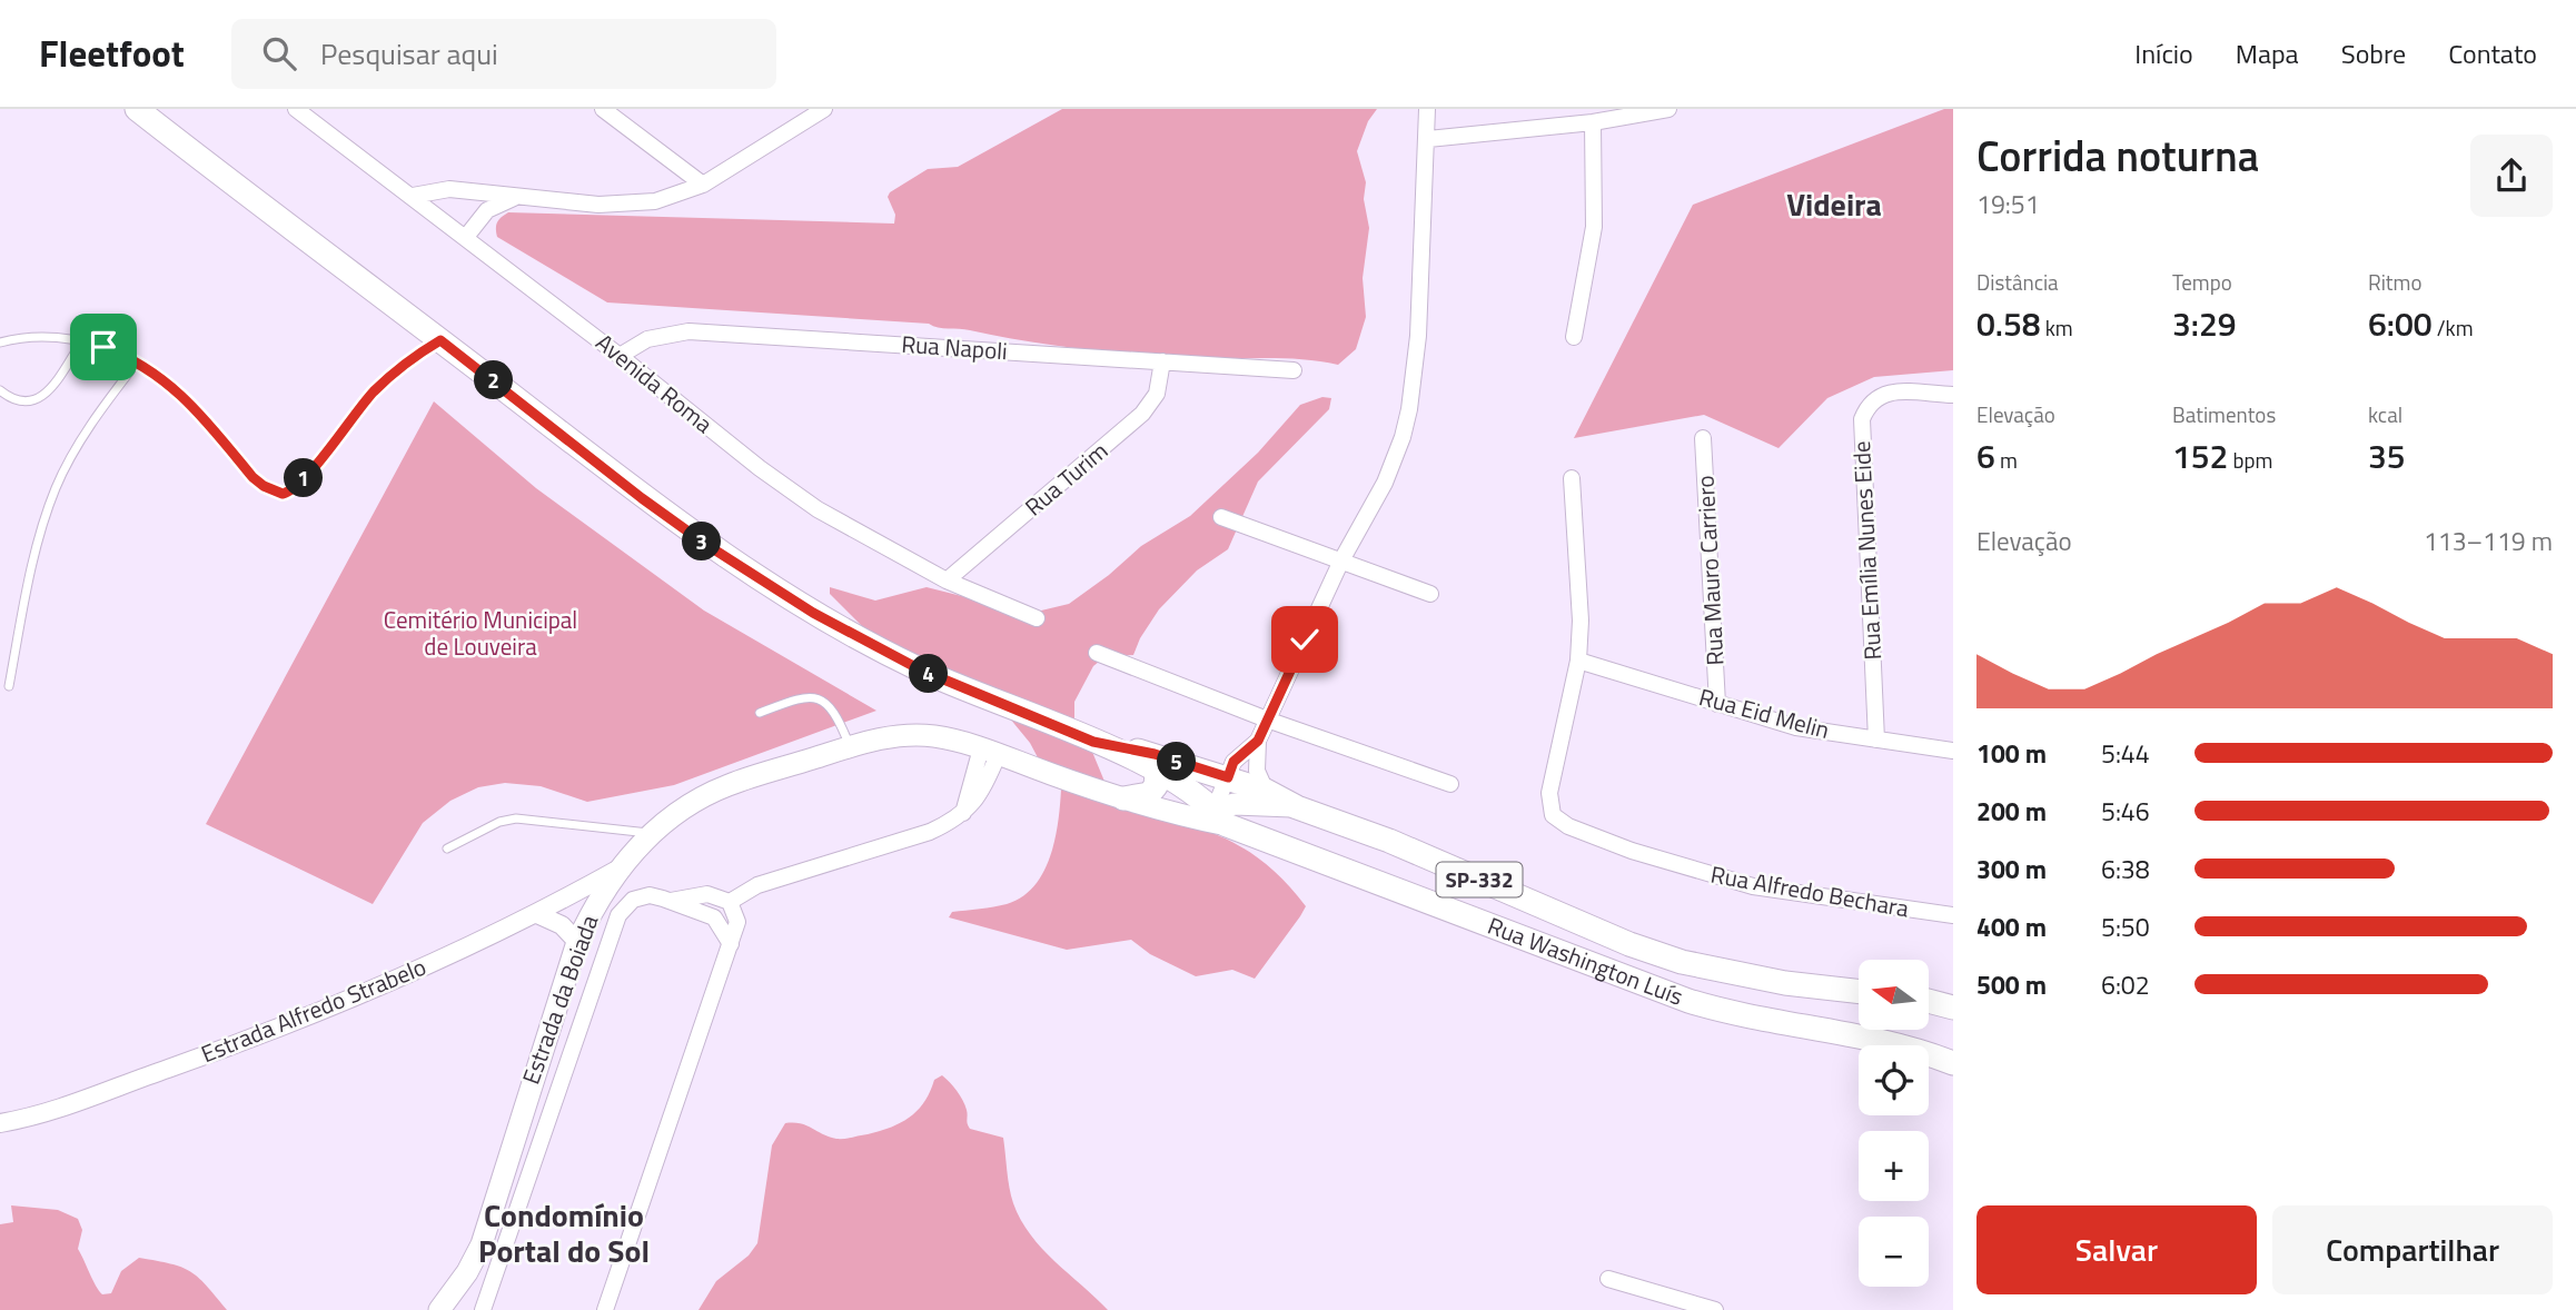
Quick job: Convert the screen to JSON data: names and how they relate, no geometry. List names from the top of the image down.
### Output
{
  "streets": {
    "main road": ["SP-332", "Rua Washington Luís", "Estrada da Boiada"],
    "street": [
      "Rua Napoli",
      "Avenida Roma",
      "Rua Turim",
      "Rua Emília Nunes Eide",
      "Rua Mauro Carriero",
      "Rua Eid Melin",
      "Rua Alfredo Bechara",
      "Estrada Alfredo Strabelo"
    ]
  },
  "crossings": [
    ["Rua Napoli", "Avenida Roma"],
    ["Rua Napoli", "Rua Turim"],
    ["Avenida Roma", "Rua Turim"],
    ["Rua Emília Nunes Eide", "Rua Eid Melin"],
    ["Rua Mauro Carriero", "Rua Eid Melin"],
    ["Rua Eid Melin", "Rua Alfredo Bechara"],
    ["SP-332", "Rua Washington Luís"],
    ["SP-332", "Estrada da Boiada"],
    ["Rua Washington Luís", "Estrada da Boiada"],
    ["Estrada da Boiada", "Estrada Alfredo Strabelo"]
  ],
  "districts": ["Videira", "Condomínio Portal do Sol"],
  "parks": ["Cemitério Municipal de Louveira"],
  "north": "left",
  "page": {
    "header": "Fleetfoot",
    "search": "Pesquisar aqui",
    "nav": [
      "Início",
      "Mapa",
      "Sobre",
      "Contato"
    ],
    "heading": ["Corrida noturna", "19:51"],
    "stats": [
      ["Distância", "0.58 km"],
      ["Tempo", "3:29"],
      ["Ritmo", "6:00 /km"],
      ["Elevação", "6 m"],
      ["Batimentos", "152 bpm"],
      ["kcal", "35"]
    ],
    "pins": [
      "2",
      "1",
      "3",
      "4",
      "5"
    ],
    "chart": ["Elevação", "113–119 m"],
    "list": [
      {
        "name": "100 m",
        "note": "5:44"
      },
      {
        "name": "200 m",
        "note": "5:46"
      },
      {
        "name": "300 m",
        "note": "6:38"
      },
      {
        "name": "400 m",
        "note": "5:50"
      },
      {
        "name": "500 m",
        "note": "6:02"
      }
    ],
    "map_buttons": ["+", "−"],
    "buttons": ["Salvar", "Compartilhar"]
  }
}
